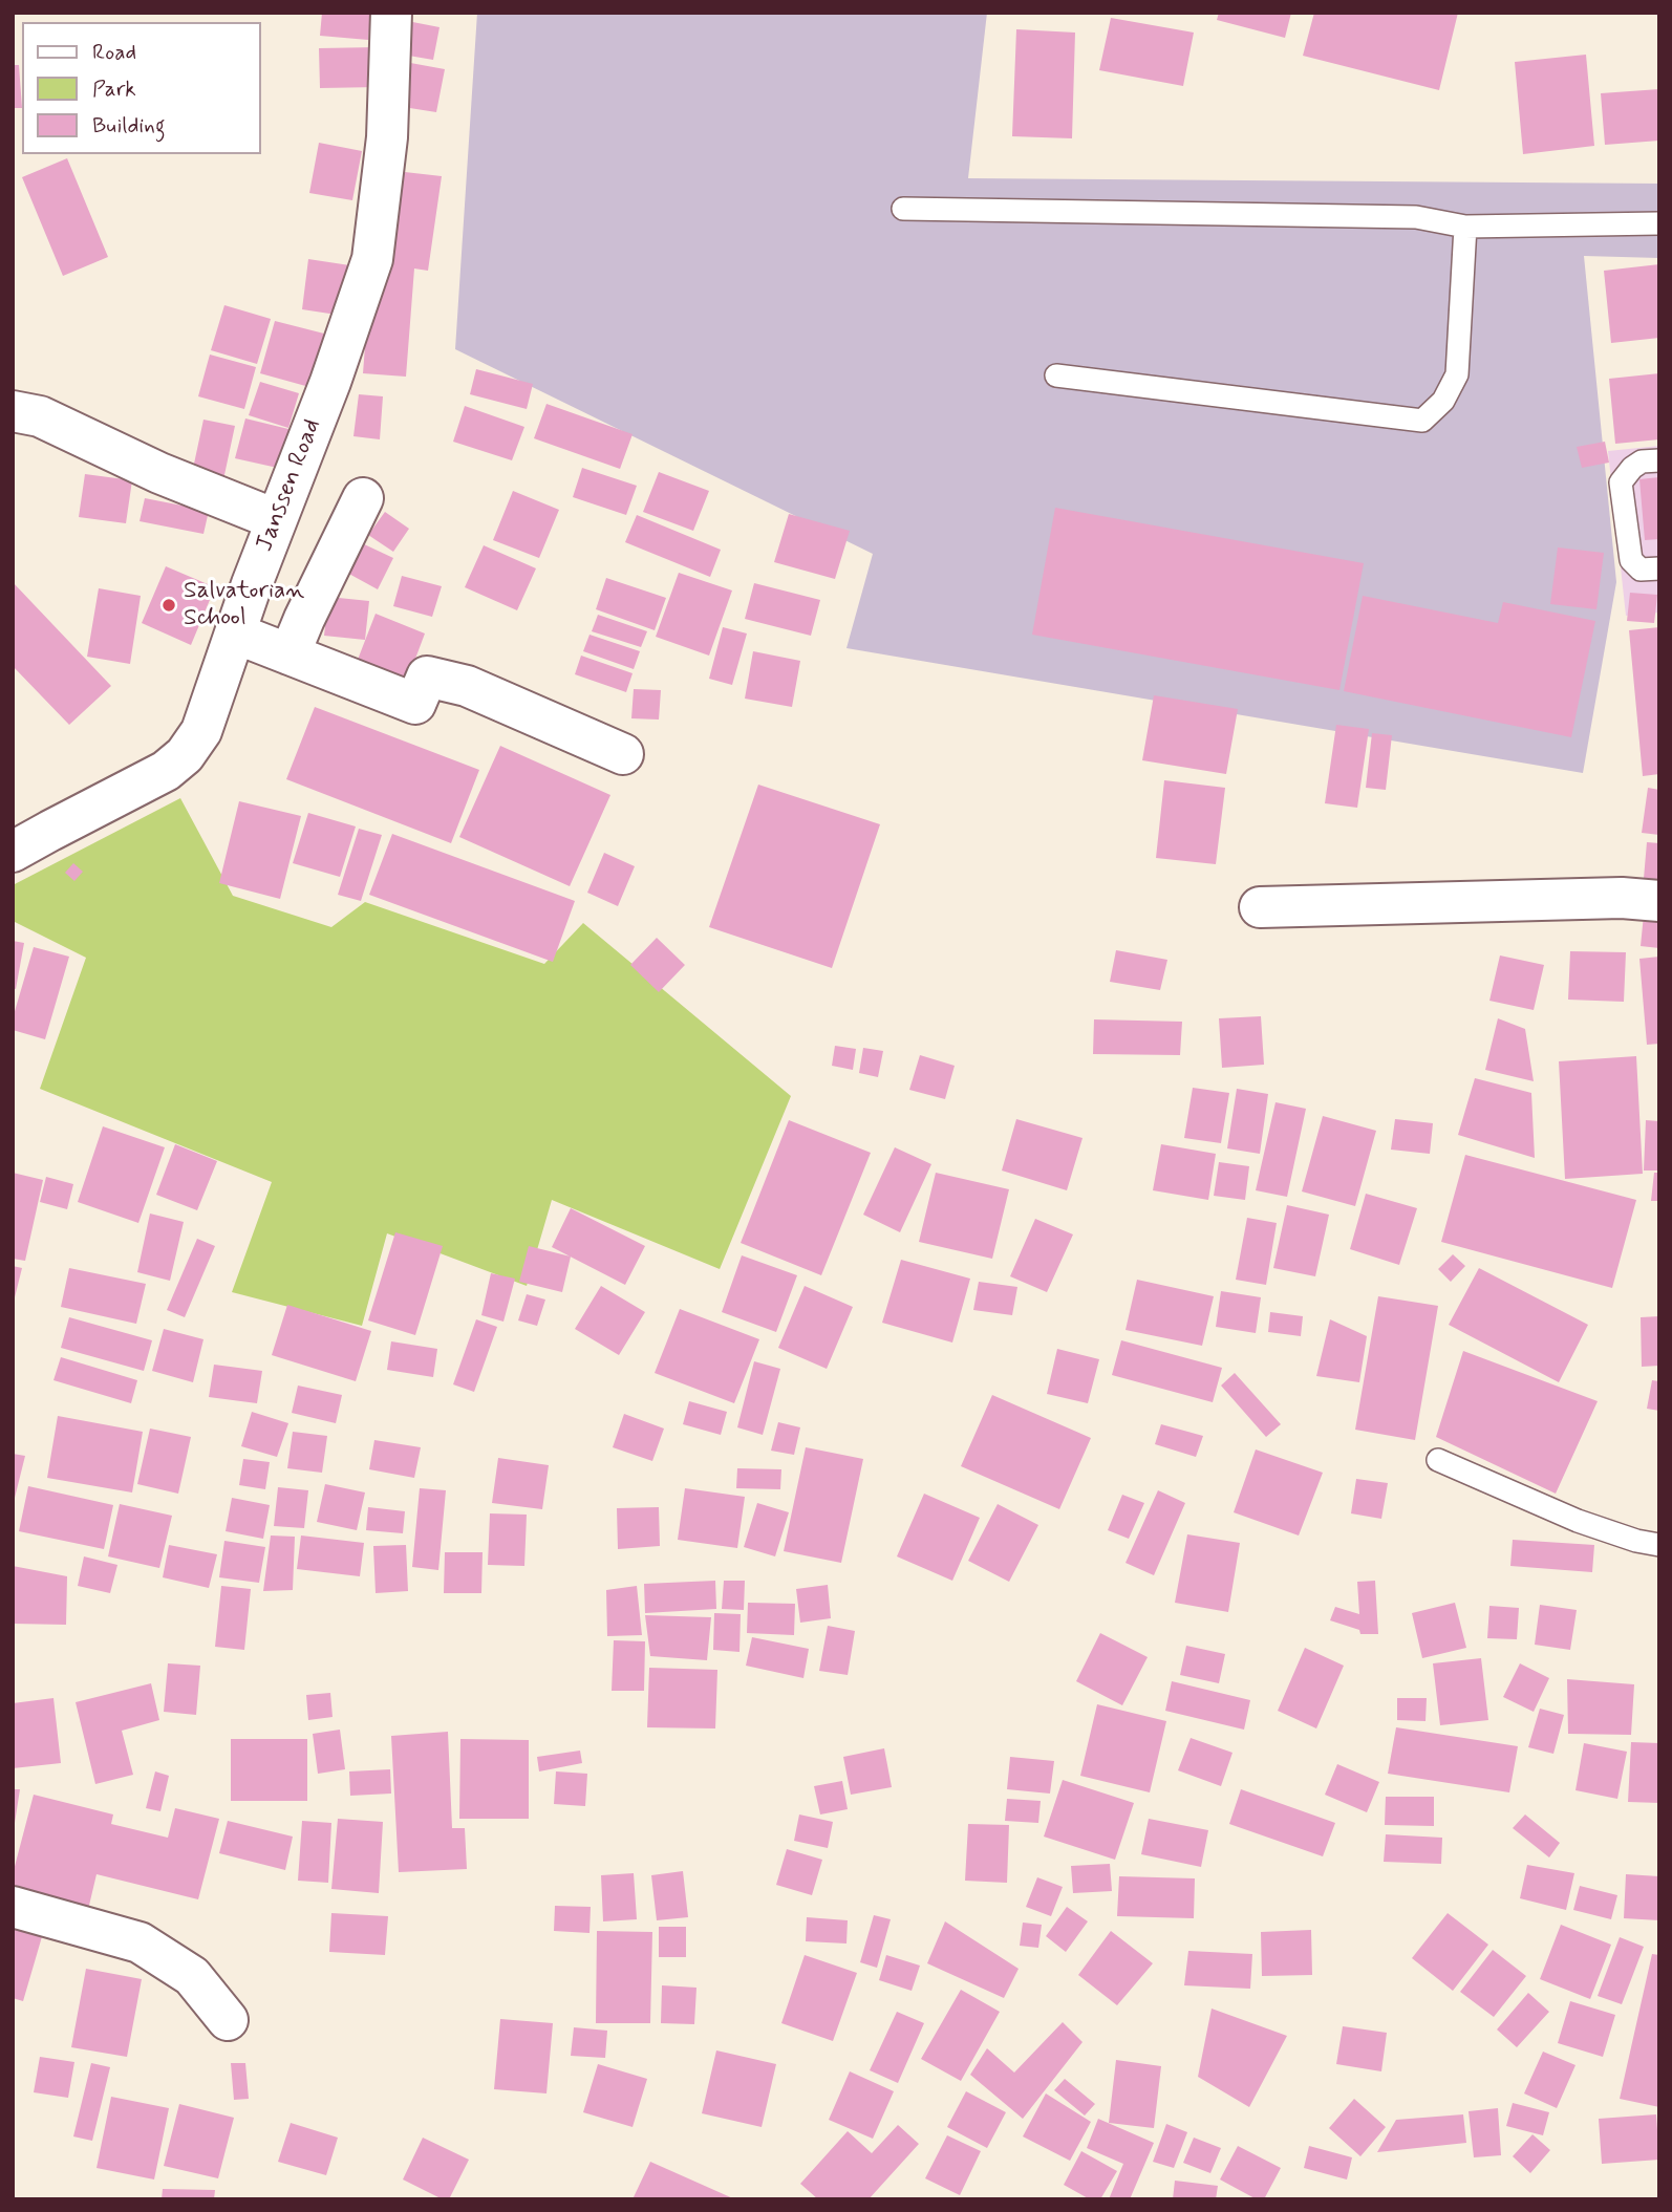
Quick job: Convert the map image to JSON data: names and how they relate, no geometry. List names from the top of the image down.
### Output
{
  "streets": {
    "street": ["Janssen Road"]
  },
  "places": ["Salvatorian School"],
  "legend": ["Road", "Park", "Building"]
}
